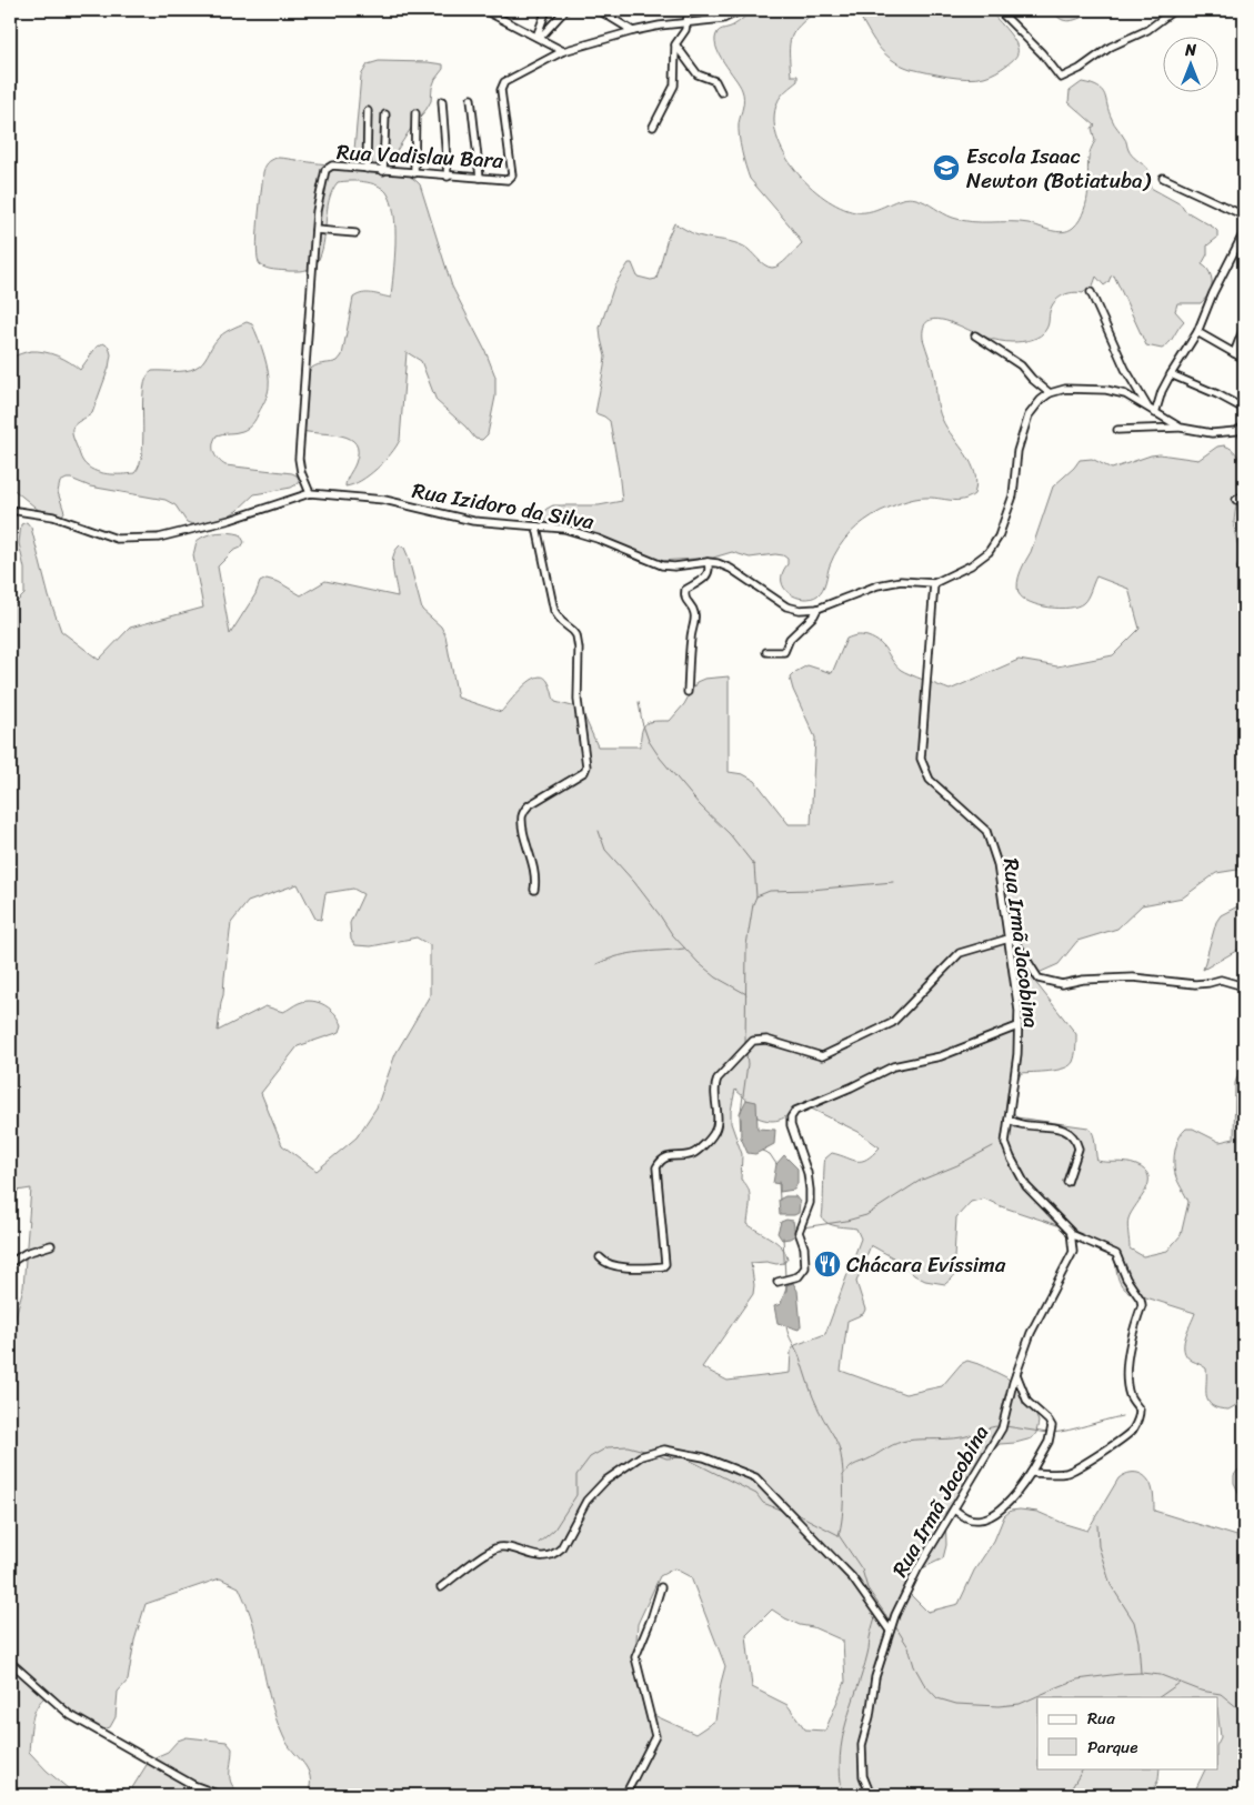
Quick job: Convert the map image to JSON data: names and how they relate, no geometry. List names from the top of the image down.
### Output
{
  "streets": {
    "street": ["Rua Vadislau Bara", "Rua Izidoro da Silva", "Rua Irmã Jacobina"]
  },
  "crossings": [
    ["Rua Vadislau Bara", "Rua Izidoro da Silva"],
    ["Rua Izidoro da Silva", "Rua Irmã Jacobina"]
  ],
  "places": {
    "school or university": ["Escola Isaac Newton (Botiatuba)"],
    "restaurant": ["Chácara Evíssima"]
  },
  "legend": ["Rua", "Parque"],
  "north": "top"
}
